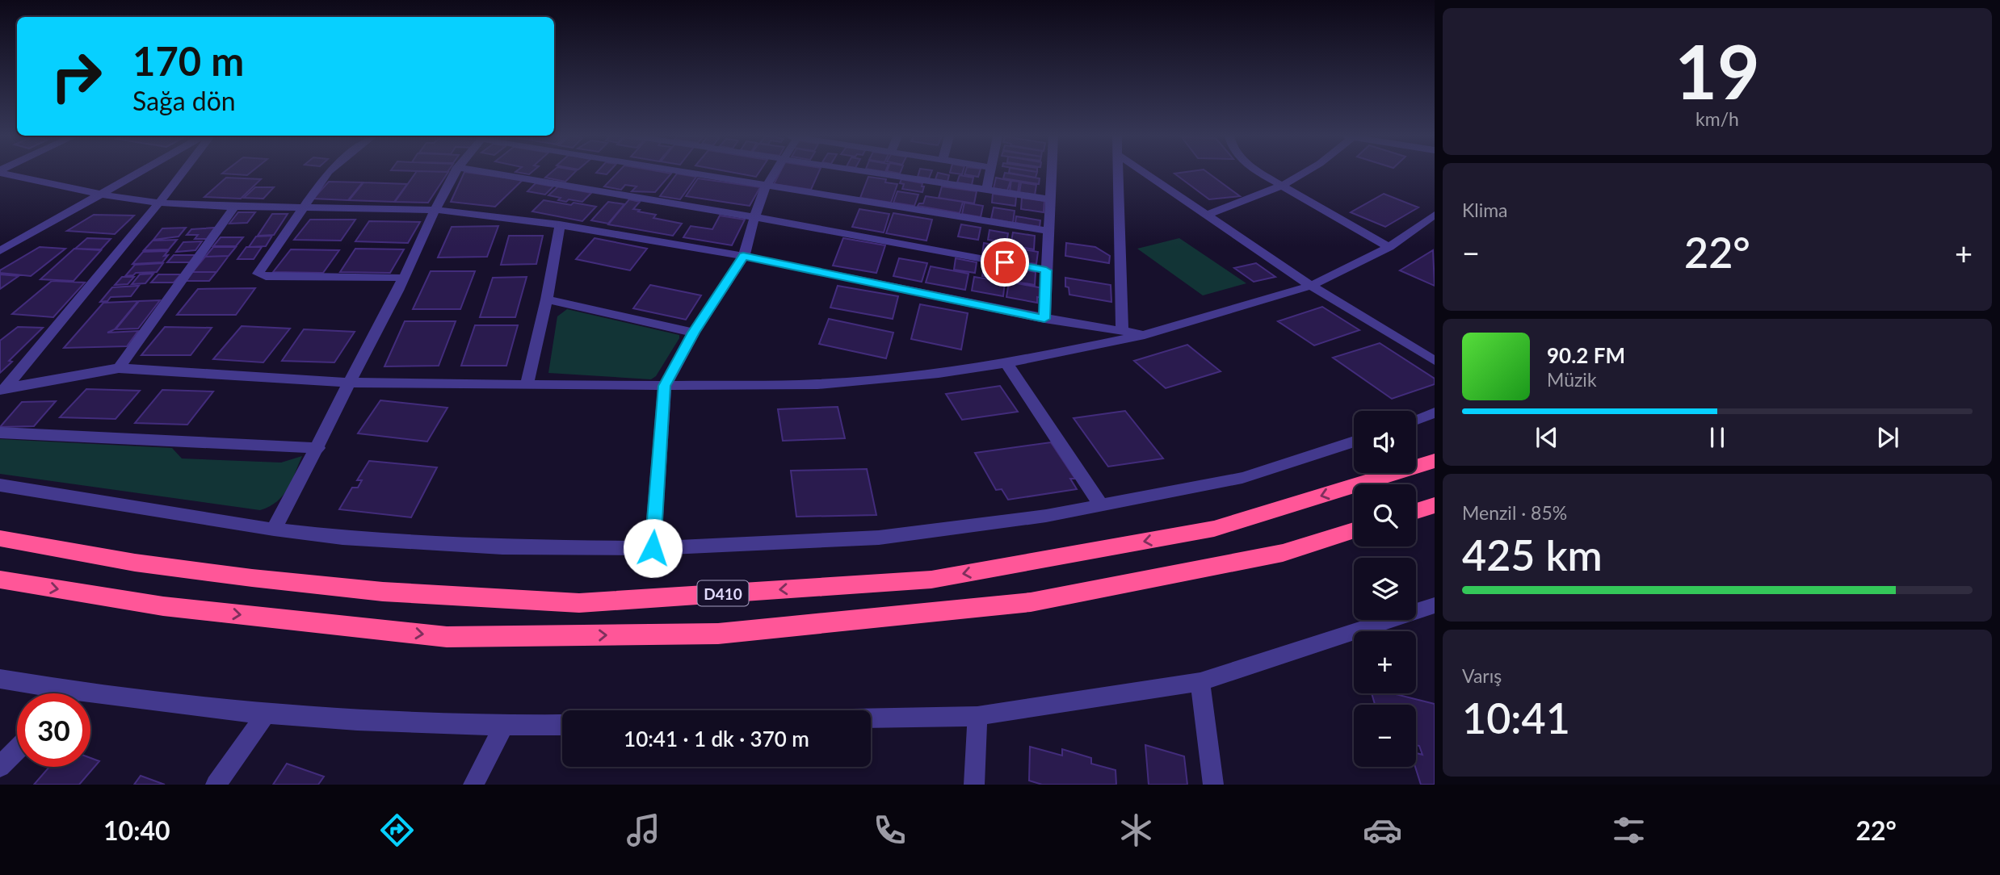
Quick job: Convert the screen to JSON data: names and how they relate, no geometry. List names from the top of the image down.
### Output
{
  "streets": {
    "highway": ["D410"]
  },
  "page": {
    "tile": [
      ["19", "km/h"],
      "Klima",
      ["Menzil · 85%", "425 km"],
      ["Varış", "10:41"]
    ],
    "turn": ["170 m", "Sağa dön"],
    "heat": ["−", "22°", "+"],
    "song": ["90.2 FM", "Müzik"],
    "map_buttons": ["+", "−"],
    "limit": "30",
    "trip": "10:41 · 1 dk · 370 m",
    "tabs": ["10:40", "22°"]
  }
}
